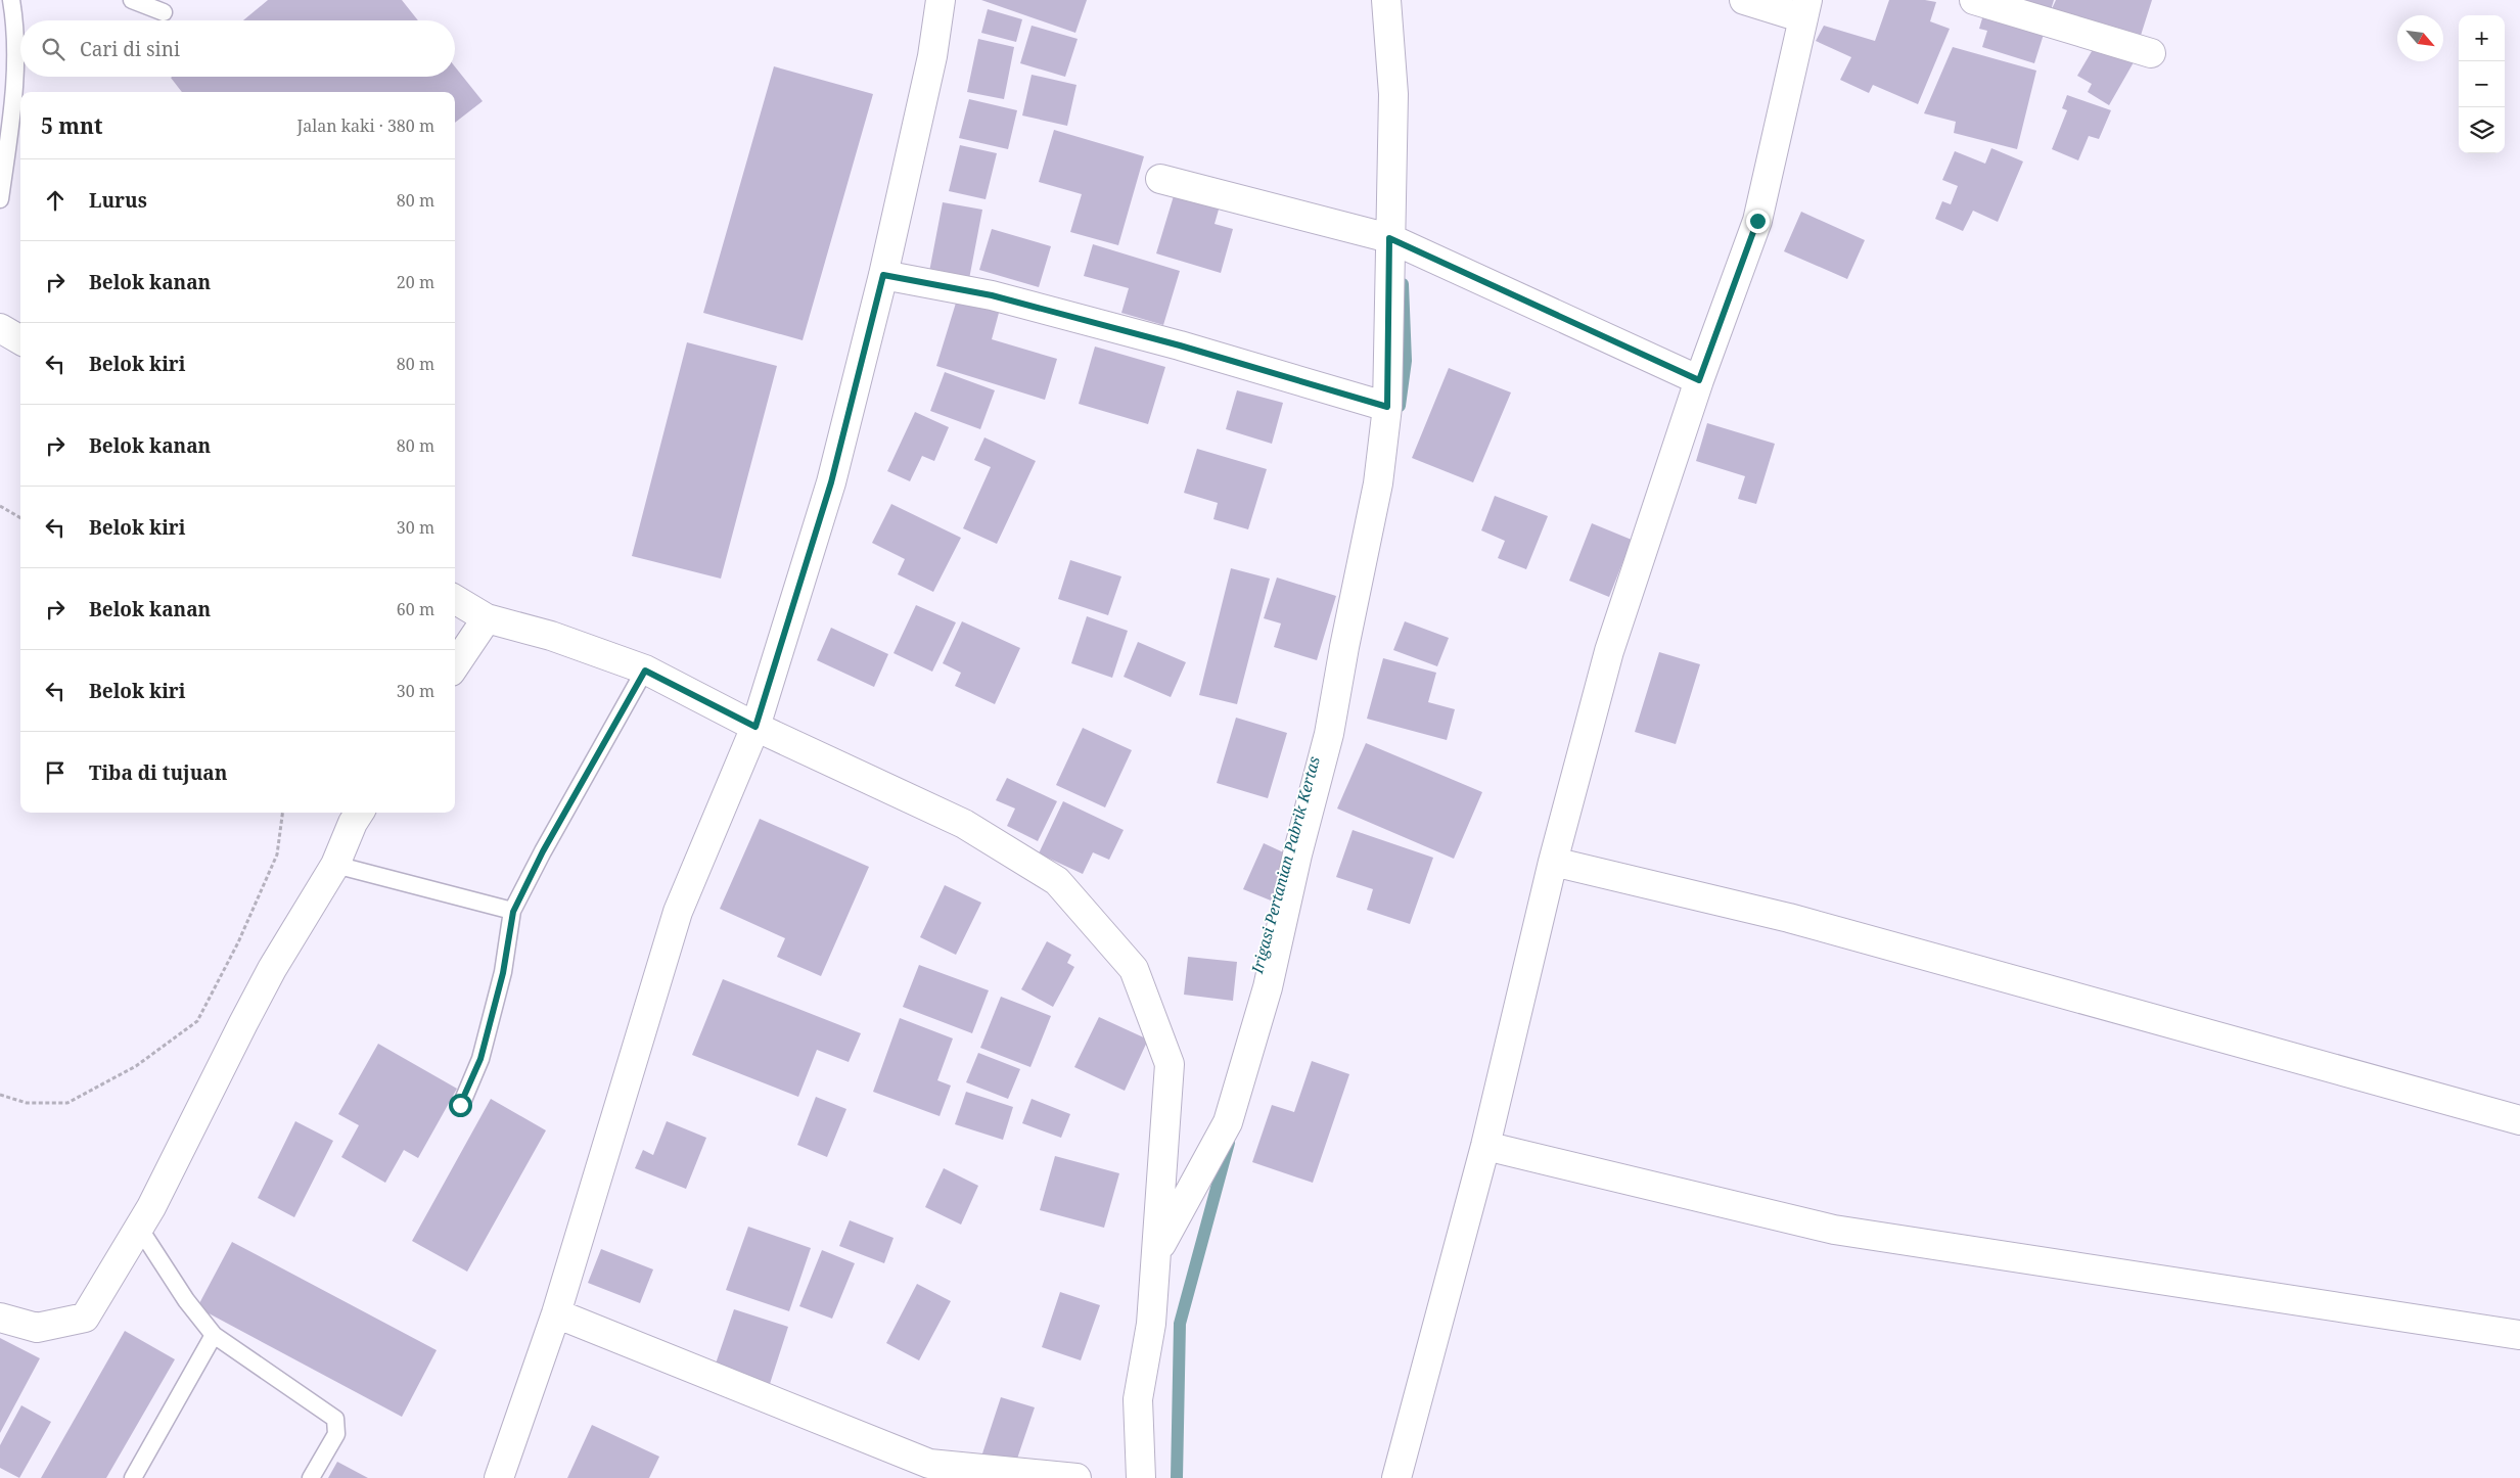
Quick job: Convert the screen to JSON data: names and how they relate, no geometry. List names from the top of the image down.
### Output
{
  "water": ["Irigasi Pertanian Pabrik Kertas"],
  "north": "bottom right",
  "page": {
    "map_buttons": ["+", "−"],
    "search": "Cari di sini",
    "heading": ["5 mnt", "Jalan kaki · 380 m"],
    "list": [
      ["Lurus", "80 m"],
      ["Belok kanan", "20 m"],
      ["Belok kiri", "80 m"],
      ["Belok kanan", "80 m"],
      ["Belok kiri", "30 m"],
      ["Belok kanan", "60 m"],
      ["Belok kiri", "30 m"],
      "Tiba di tujuan"
    ]
  }
}
